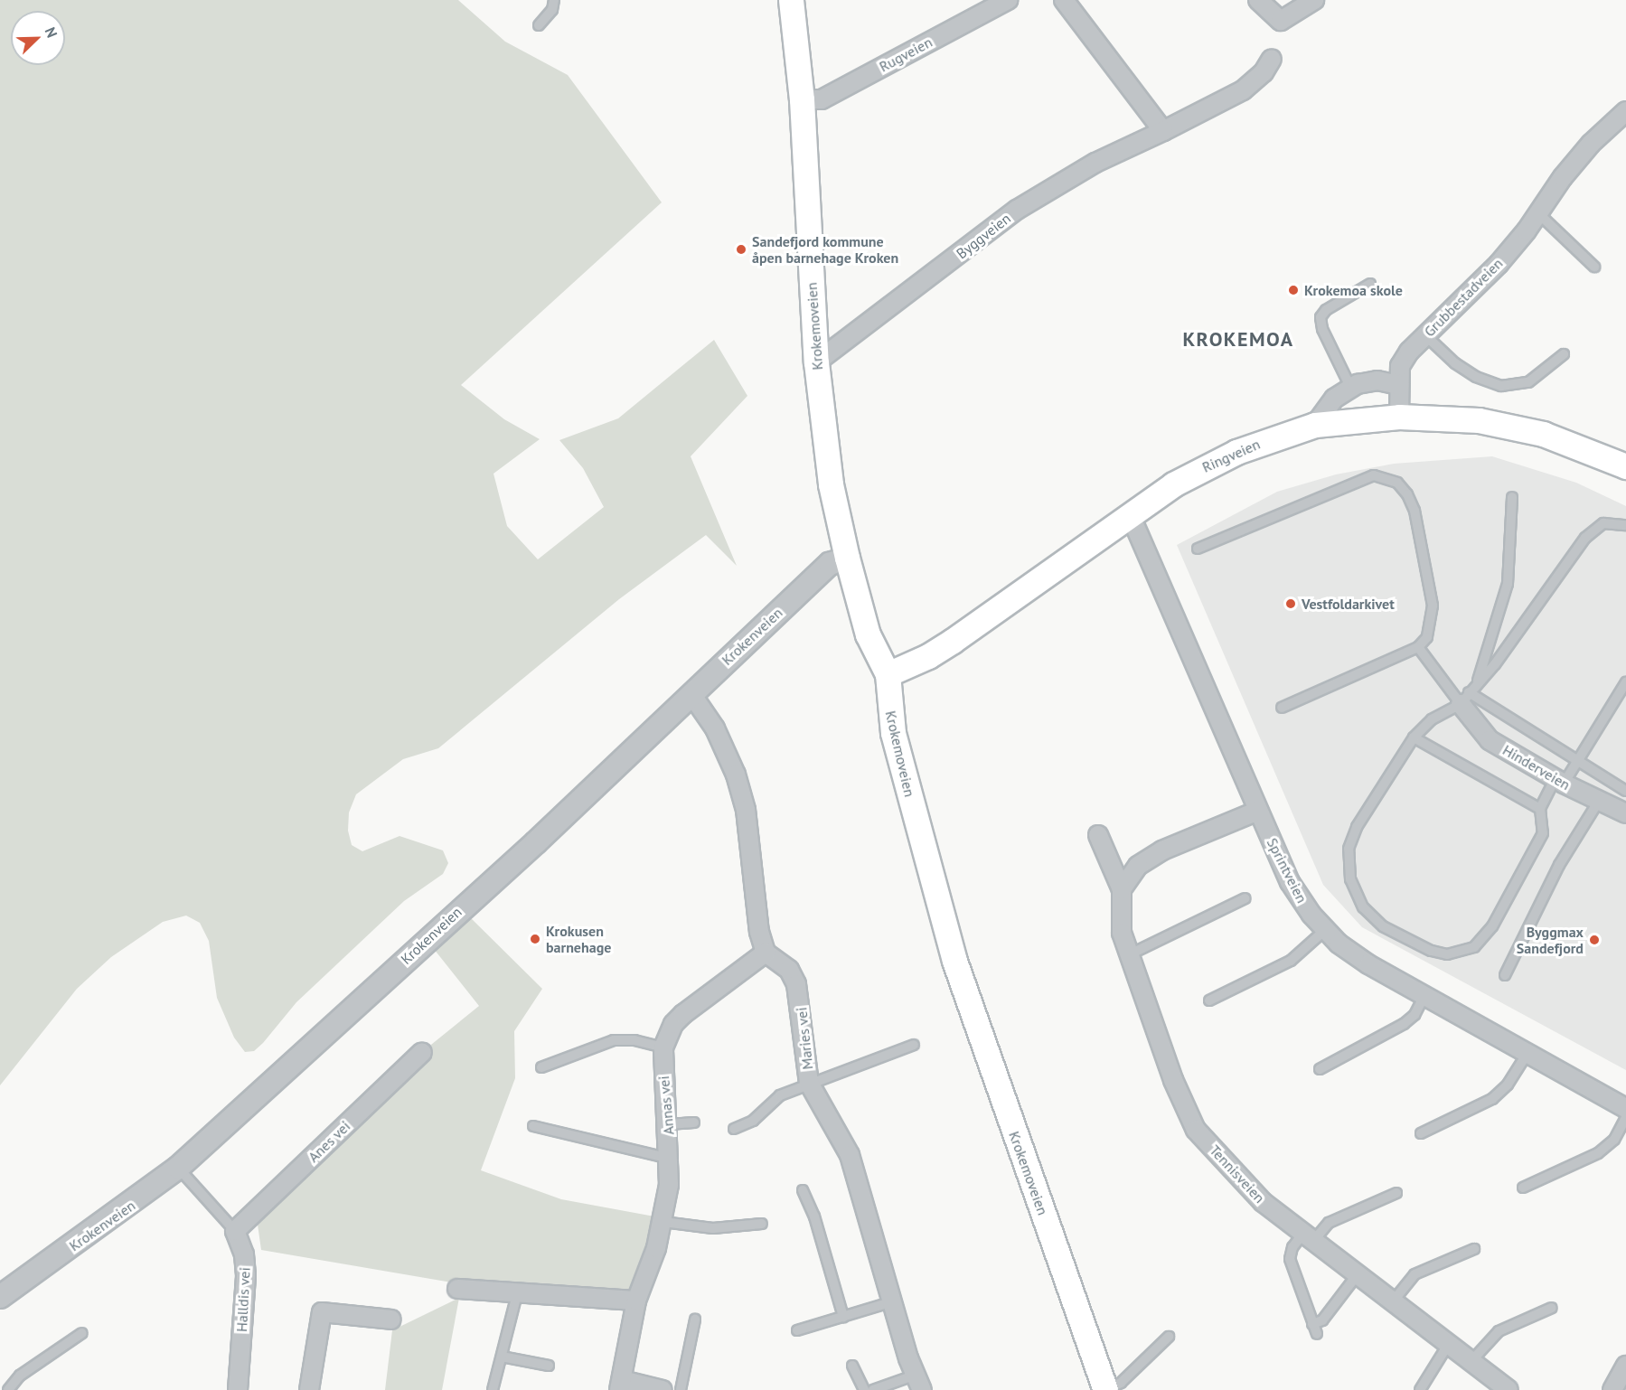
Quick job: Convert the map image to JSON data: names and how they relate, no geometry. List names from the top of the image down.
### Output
{
  "streets": {
    "main road": ["Krokemoveien", "Ringveien"],
    "street": [
      "Rugveien",
      "Byggveien",
      "Grubbestadveien",
      "Krokenveien",
      "Hinderveien",
      "Sprintveien",
      "Maries vei",
      "Annas vei",
      "Anes vei",
      "Tennisveien",
      "Halldis vei"
    ]
  },
  "crossings": [
    ["Rugveien", "Krokemoveien"],
    ["Byggveien", "Krokemoveien"],
    ["Grubbestadveien", "Ringveien"],
    ["Krokemoveien", "Ringveien"],
    ["Krokemoveien", "Krokenveien"],
    ["Ringveien", "Sprintveien"],
    ["Krokenveien", "Halldis vei"],
    ["Maries vei", "Annas vei"],
    ["Anes vei", "Halldis vei"]
  ],
  "districts": ["KROKEMOA"],
  "places": [
    "Sandefjord kommune åpen barnehage Kroken",
    "Krokemoa skole",
    "Vestfoldarkivet",
    "Krokusen barnehage",
    "Byggmax Sandefjord"
  ],
  "north": "top right"
}
